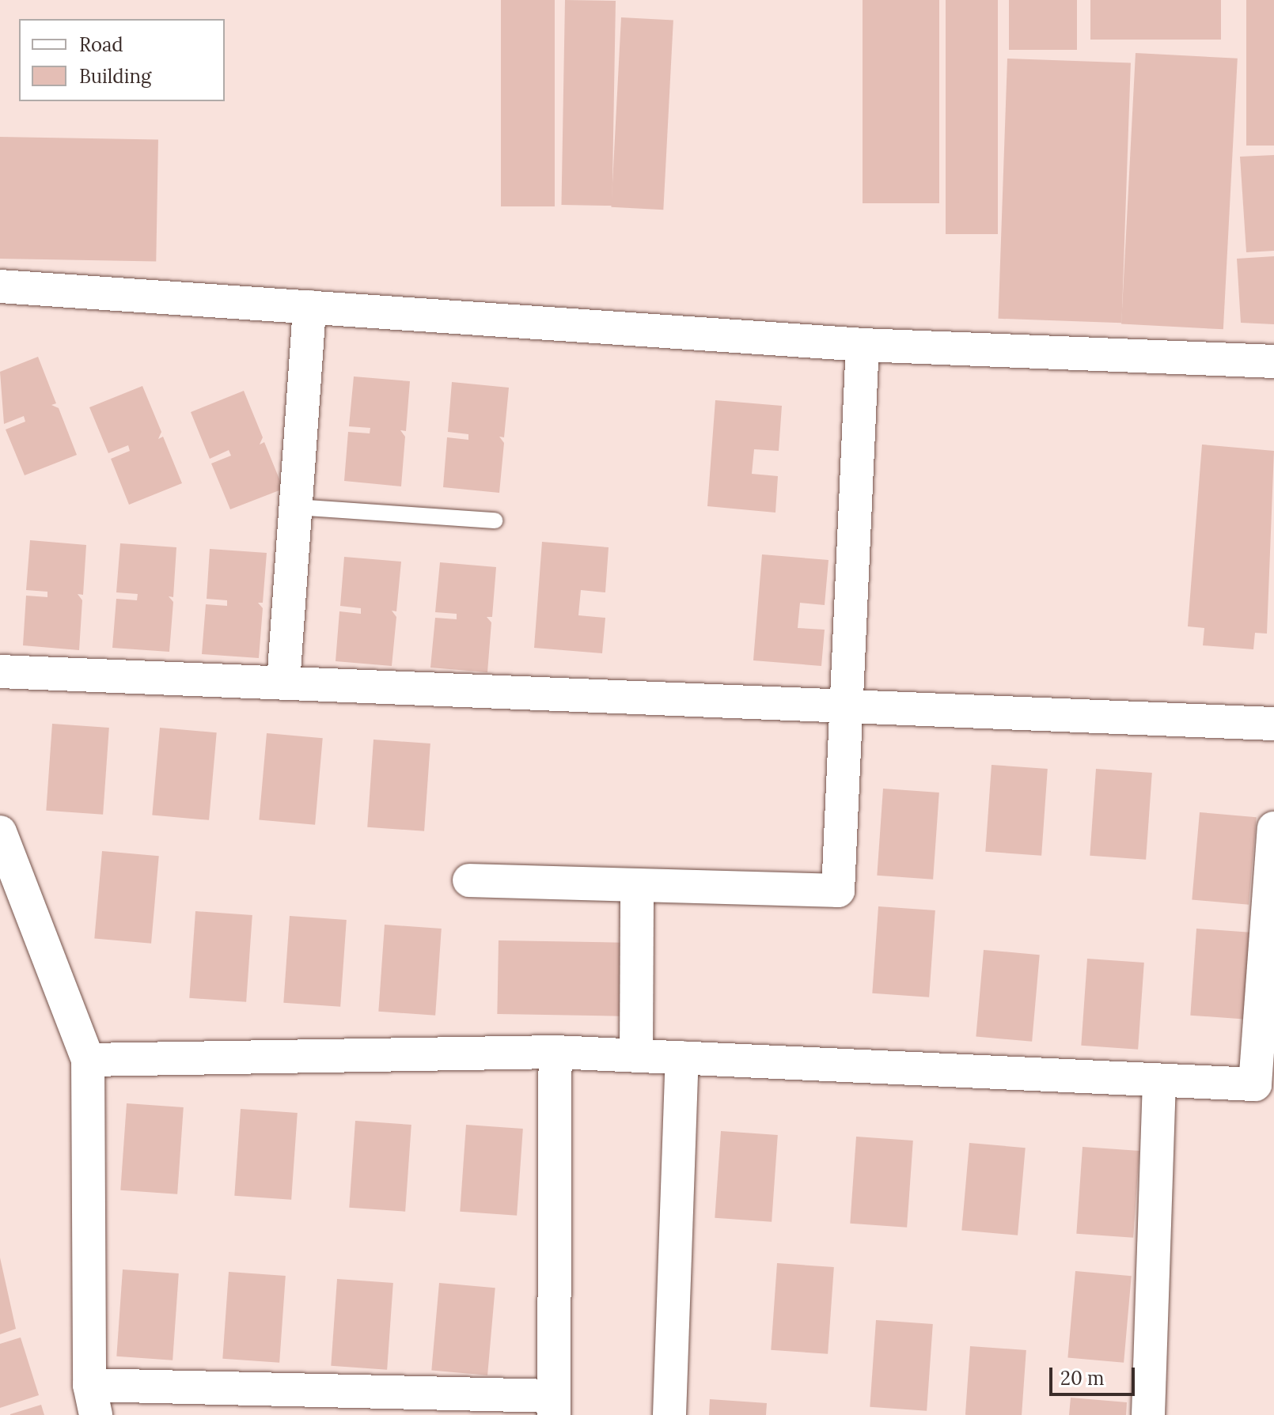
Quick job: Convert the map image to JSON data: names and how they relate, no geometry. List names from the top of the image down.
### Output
{
  "legend": ["Road", "Building"],
  "scale_bar": "20 m"
}
